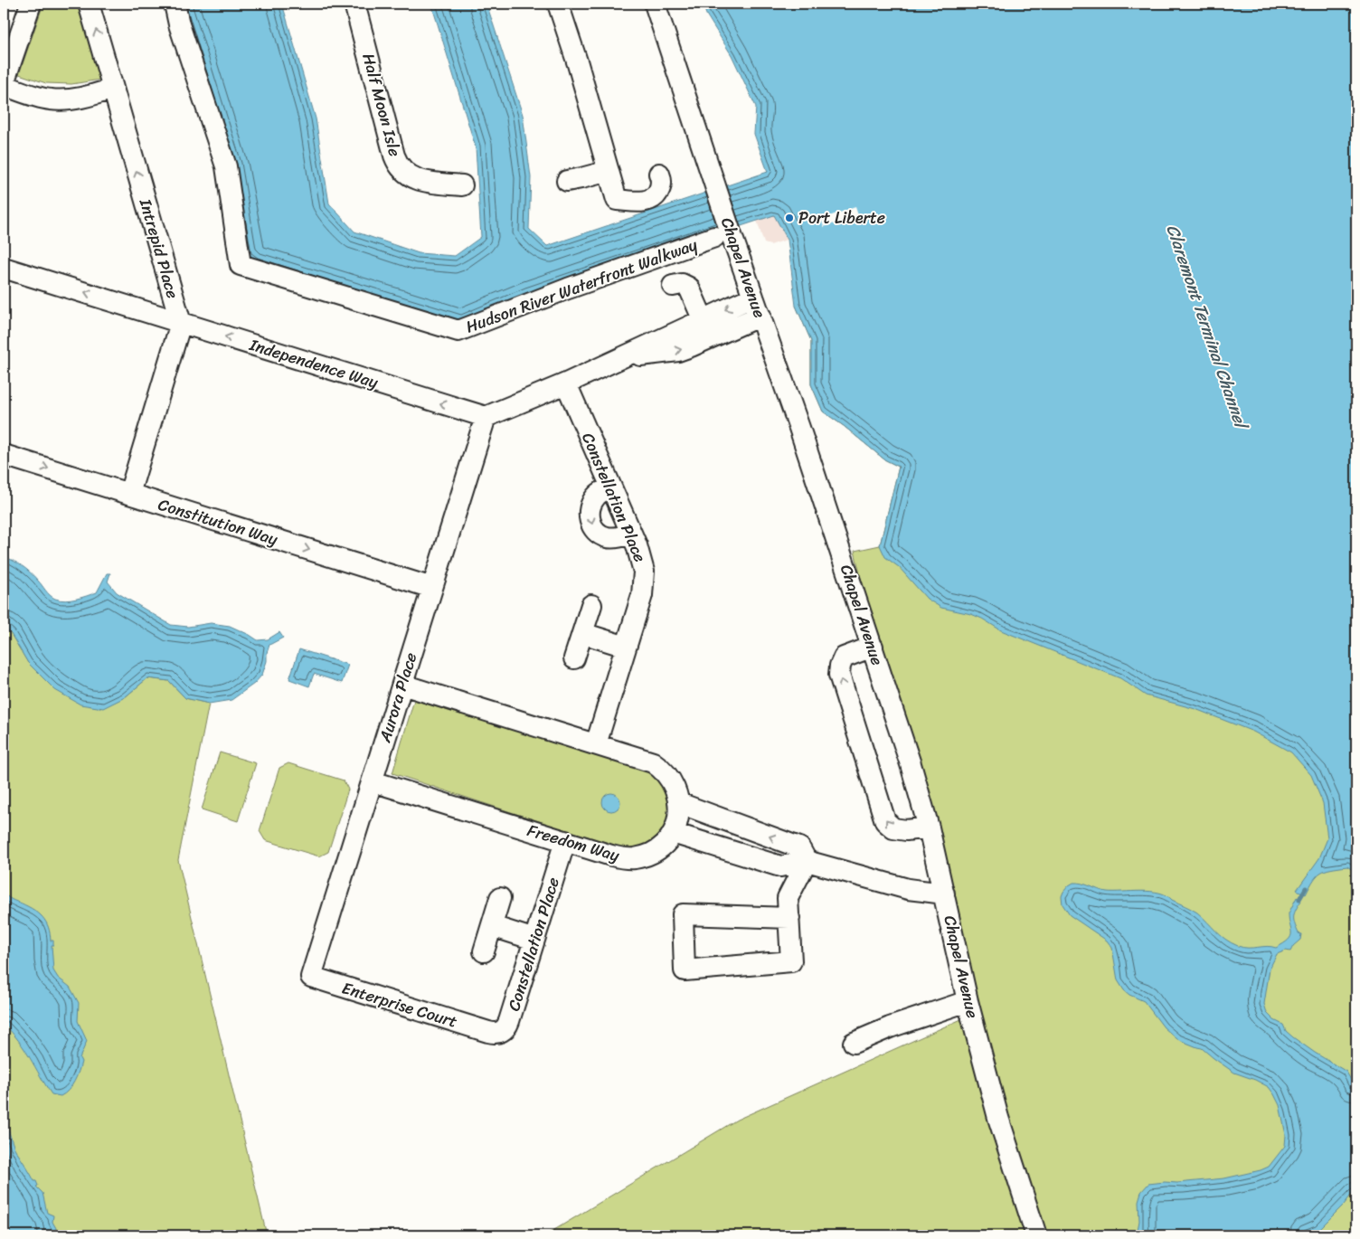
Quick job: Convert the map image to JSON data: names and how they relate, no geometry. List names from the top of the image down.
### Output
{
  "streets": {
    "street": [
      "Half Moon Isle",
      "Intrepid Place",
      "Chapel Avenue",
      "Hudson River Waterfront Walkway",
      "Independence Way",
      "Constellation Place",
      "Constitution Way",
      "Aurora Place",
      "Freedom Way",
      "Enterprise Court"
    ]
  },
  "crossings": [
    ["Intrepid Place", "Independence Way"],
    ["Chapel Avenue", "Hudson River Waterfront Walkway"],
    ["Independence Way", "Aurora Place"],
    ["Constellation Place", "Freedom Way"],
    ["Constellation Place", "Enterprise Court"],
    ["Constitution Way", "Aurora Place"],
    ["Aurora Place", "Freedom Way"],
    ["Aurora Place", "Enterprise Court"]
  ],
  "one_way": ["Intrepid Place", "Independence Way", "Constitution Way"],
  "water": ["Claremont Terminal Channel"],
  "places": ["Port Liberte"]
}
